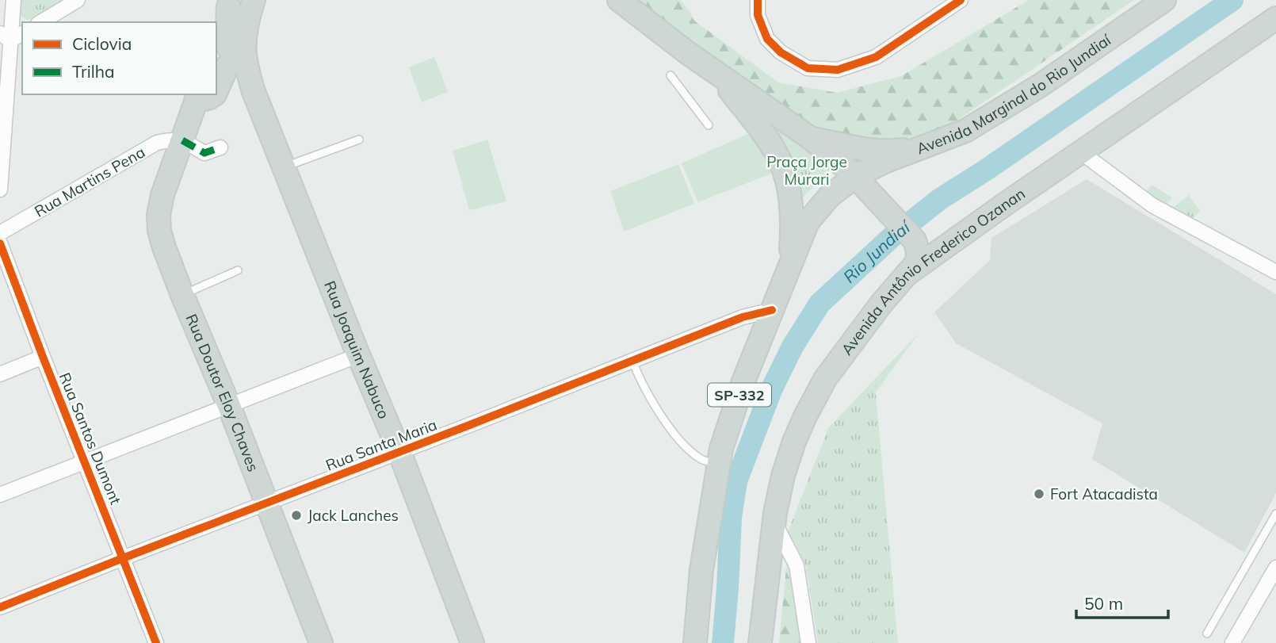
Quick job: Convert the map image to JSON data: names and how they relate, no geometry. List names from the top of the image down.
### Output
{
  "streets": {
    "main road": [
      "Avenida Marginal do Rio Jundiaí",
      "Avenida Antônio Frederico Ozanan",
      "Rua Joaquim Nabuco",
      "Rua Doutor Eloy Chaves",
      "SP-332"
    ],
    "street": ["Rua Martins Pena", "Rua Santos Dumont", "Rua Santa Maria"]
  },
  "crossings": [
    ["Avenida Marginal do Rio Jundiaí", "SP-332"],
    ["Rua Martins Pena", "Rua Doutor Eloy Chaves"],
    ["Rua Joaquim Nabuco", "Rua Santa Maria"],
    ["Rua Doutor Eloy Chaves", "Rua Santa Maria"],
    ["SP-332", "Rua Santa Maria"],
    ["Rua Santos Dumont", "Rua Santa Maria"]
  ],
  "water": ["Rio Jundiaí"],
  "parks": ["Praça Jorge Murari"],
  "places": ["Fort Atacadista", "Jack Lanches"],
  "legend": ["Ciclovia", "Trilha"],
  "scale_bar": "50 m"
}
